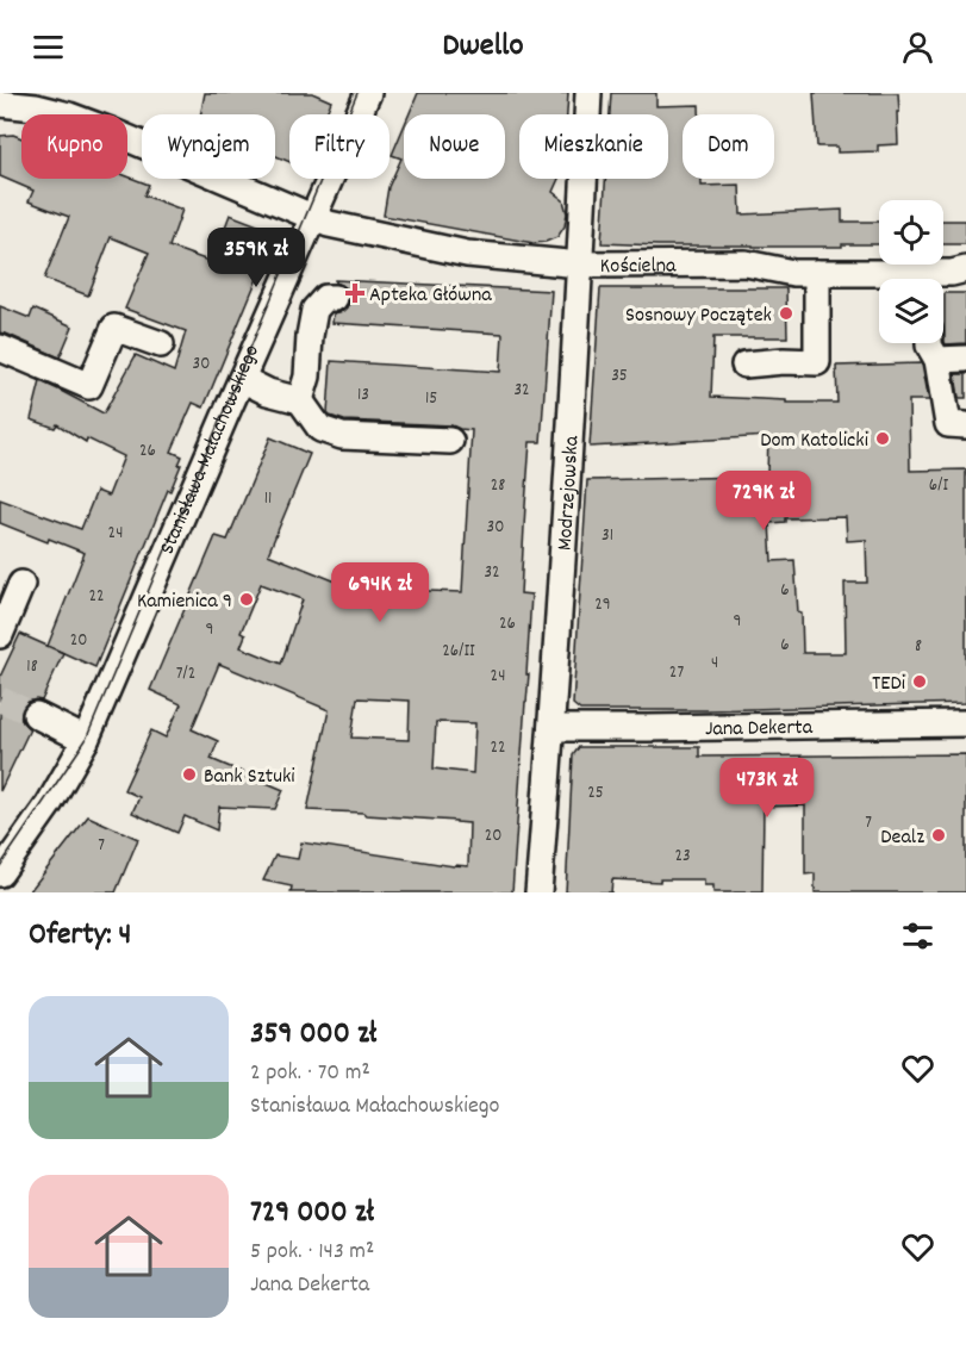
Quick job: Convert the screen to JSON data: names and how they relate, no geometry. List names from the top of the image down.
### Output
{
  "streets": {
    "street": [
      "Kościelna",
      "Stanisława Małachowskiego",
      "Modrzejowska",
      "Jana Dekerta"
    ]
  },
  "crossings": [
    ["Kościelna", "Stanisława Małachowskiego"],
    ["Kościelna", "Modrzejowska"],
    ["Modrzejowska", "Jana Dekerta"]
  ],
  "places": {
    "health": ["Apteka Główna"],
    "other": [
      "Sosnowy Początek",
      "Dom Katolicki",
      "Kamienica 9",
      "TEDi",
      "Bank Sztuki",
      "Dealz"
    ]
  },
  "house_numbers": [
    "30",
    "35",
    "32",
    "13",
    "15",
    "26",
    "28",
    "6/I",
    "11",
    "30",
    "24",
    "31",
    "32",
    "6",
    "22",
    "29",
    "9",
    "26",
    "9",
    "20",
    "6",
    "8",
    "26/II",
    "4",
    "18",
    "27",
    "7/2",
    "24",
    "22",
    "25",
    "7",
    "20",
    "7",
    "23"
  ],
  "page": {
    "header": "Dwello",
    "chip": [
      "Kupno",
      "Wynajem",
      "Filtry",
      "Nowe",
      "Mieszkanie",
      "Dom"
    ],
    "price": [
      "359K zł",
      "729K zł",
      "694K zł",
      "473K zł"
    ],
    "heading": "Oferty: 4",
    "list": [
      {
        "name": "359 000 zł",
        "note": "2 pok. · 70 m² · Stanisława Małachowskiego"
      },
      {
        "name": "729 000 zł",
        "note": "5 pok. · 143 m² · Jana Dekerta"
      }
    ]
  }
}
